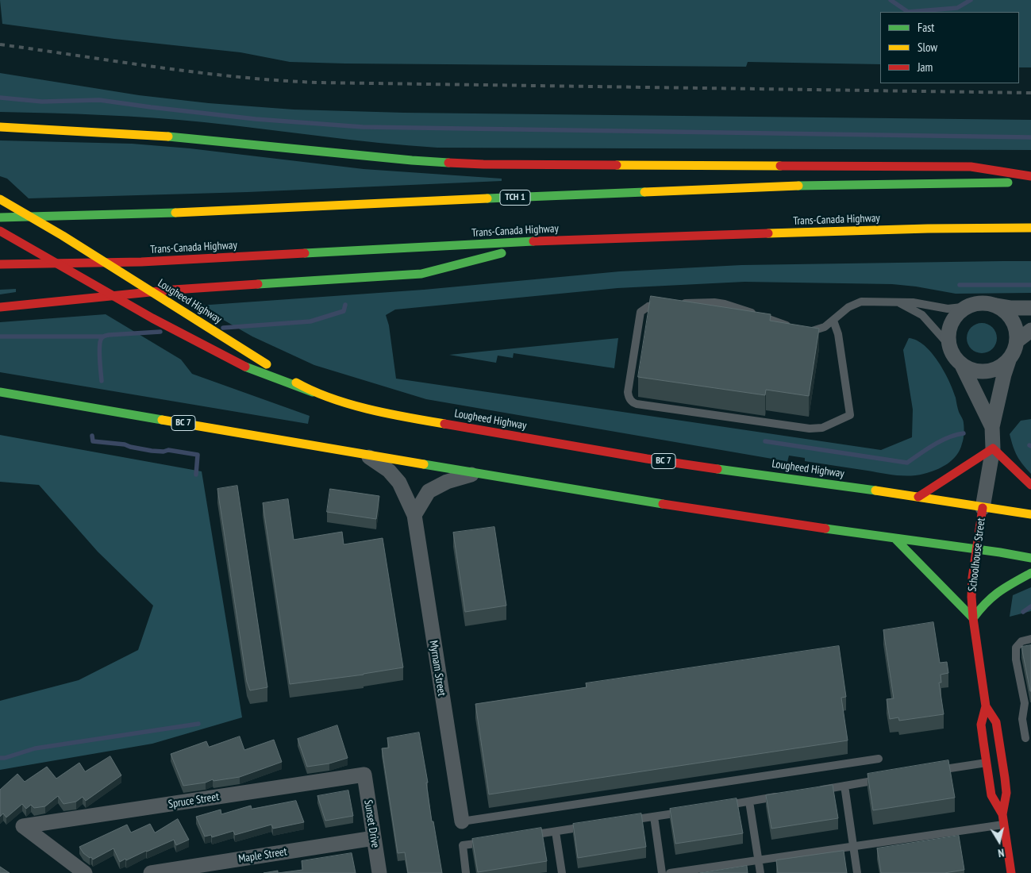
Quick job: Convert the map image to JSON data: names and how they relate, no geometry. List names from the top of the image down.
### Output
{
  "streets": {
    "main road": [
      "TCH 1",
      "Trans-Canada Highway",
      "Lougheed Highway",
      "BC 7",
      "Schoolhouse Street"
    ],
    "street": [
      "Myrnam Street",
      "Spruce Street",
      "Sunset Drive",
      "Maple Street"
    ]
  },
  "crossings": [
    ["Lougheed Highway", "Schoolhouse Street"],
    ["BC 7", "Schoolhouse Street"],
    ["BC 7", "Myrnam Street"],
    ["Spruce Street", "Sunset Drive"],
    ["Sunset Drive", "Maple Street"]
  ],
  "legend": ["Fast", "Slow", "Jam"],
  "north": "bottom"
}
